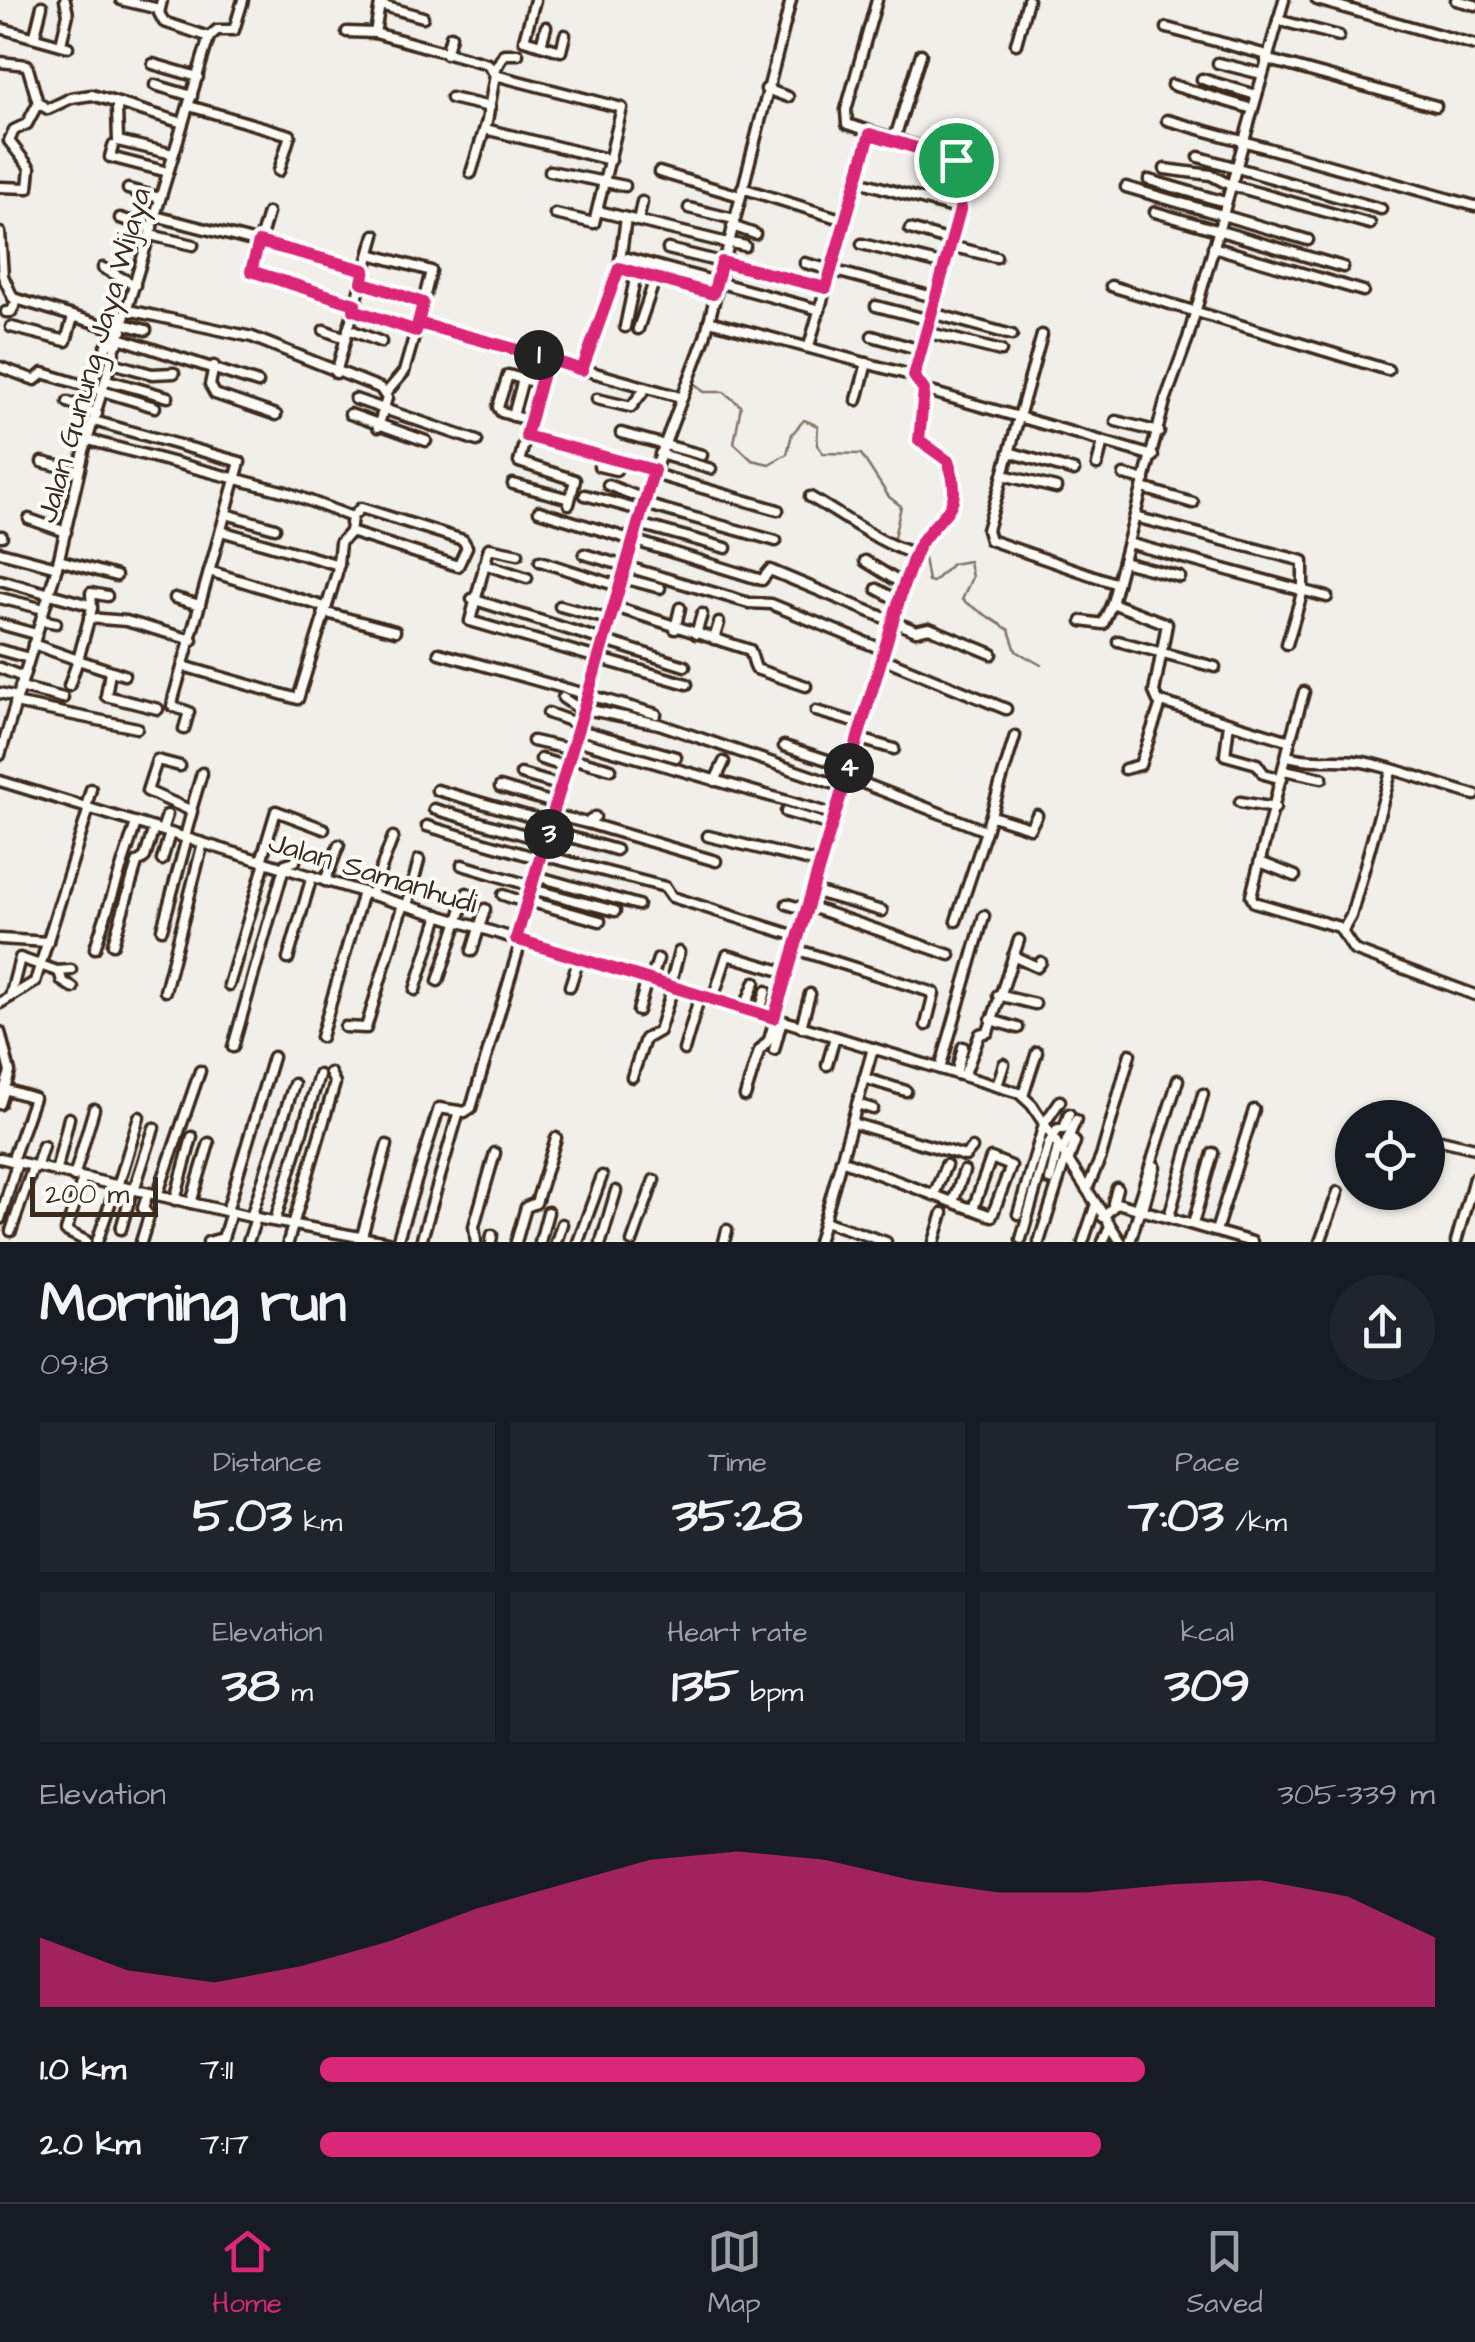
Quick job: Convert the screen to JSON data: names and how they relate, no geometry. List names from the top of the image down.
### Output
{
  "streets": {
    "street": ["Jalan Gunung Jaya Wijaya", "Jalan Samanhudi"]
  },
  "scale_bar": "200 m",
  "page": {
    "pins": ["1", "4", "3"],
    "scale": "200 m",
    "heading": ["Morning run", "09:18"],
    "stats": [
      ["Distance", "5.03 km"],
      ["Time", "35:28"],
      ["Pace", "7:03 /km"],
      ["Elevation", "38 m"],
      ["Heart rate", "135 bpm"],
      ["kcal", "309"]
    ],
    "chart": ["Elevation", "305–339 m"],
    "list": [
      {
        "name": "1.0 km",
        "note": "7:11"
      },
      {
        "name": "2.0 km",
        "note": "7:17"
      }
    ],
    "tabs": ["Home", "Map", "Saved"]
  }
}
